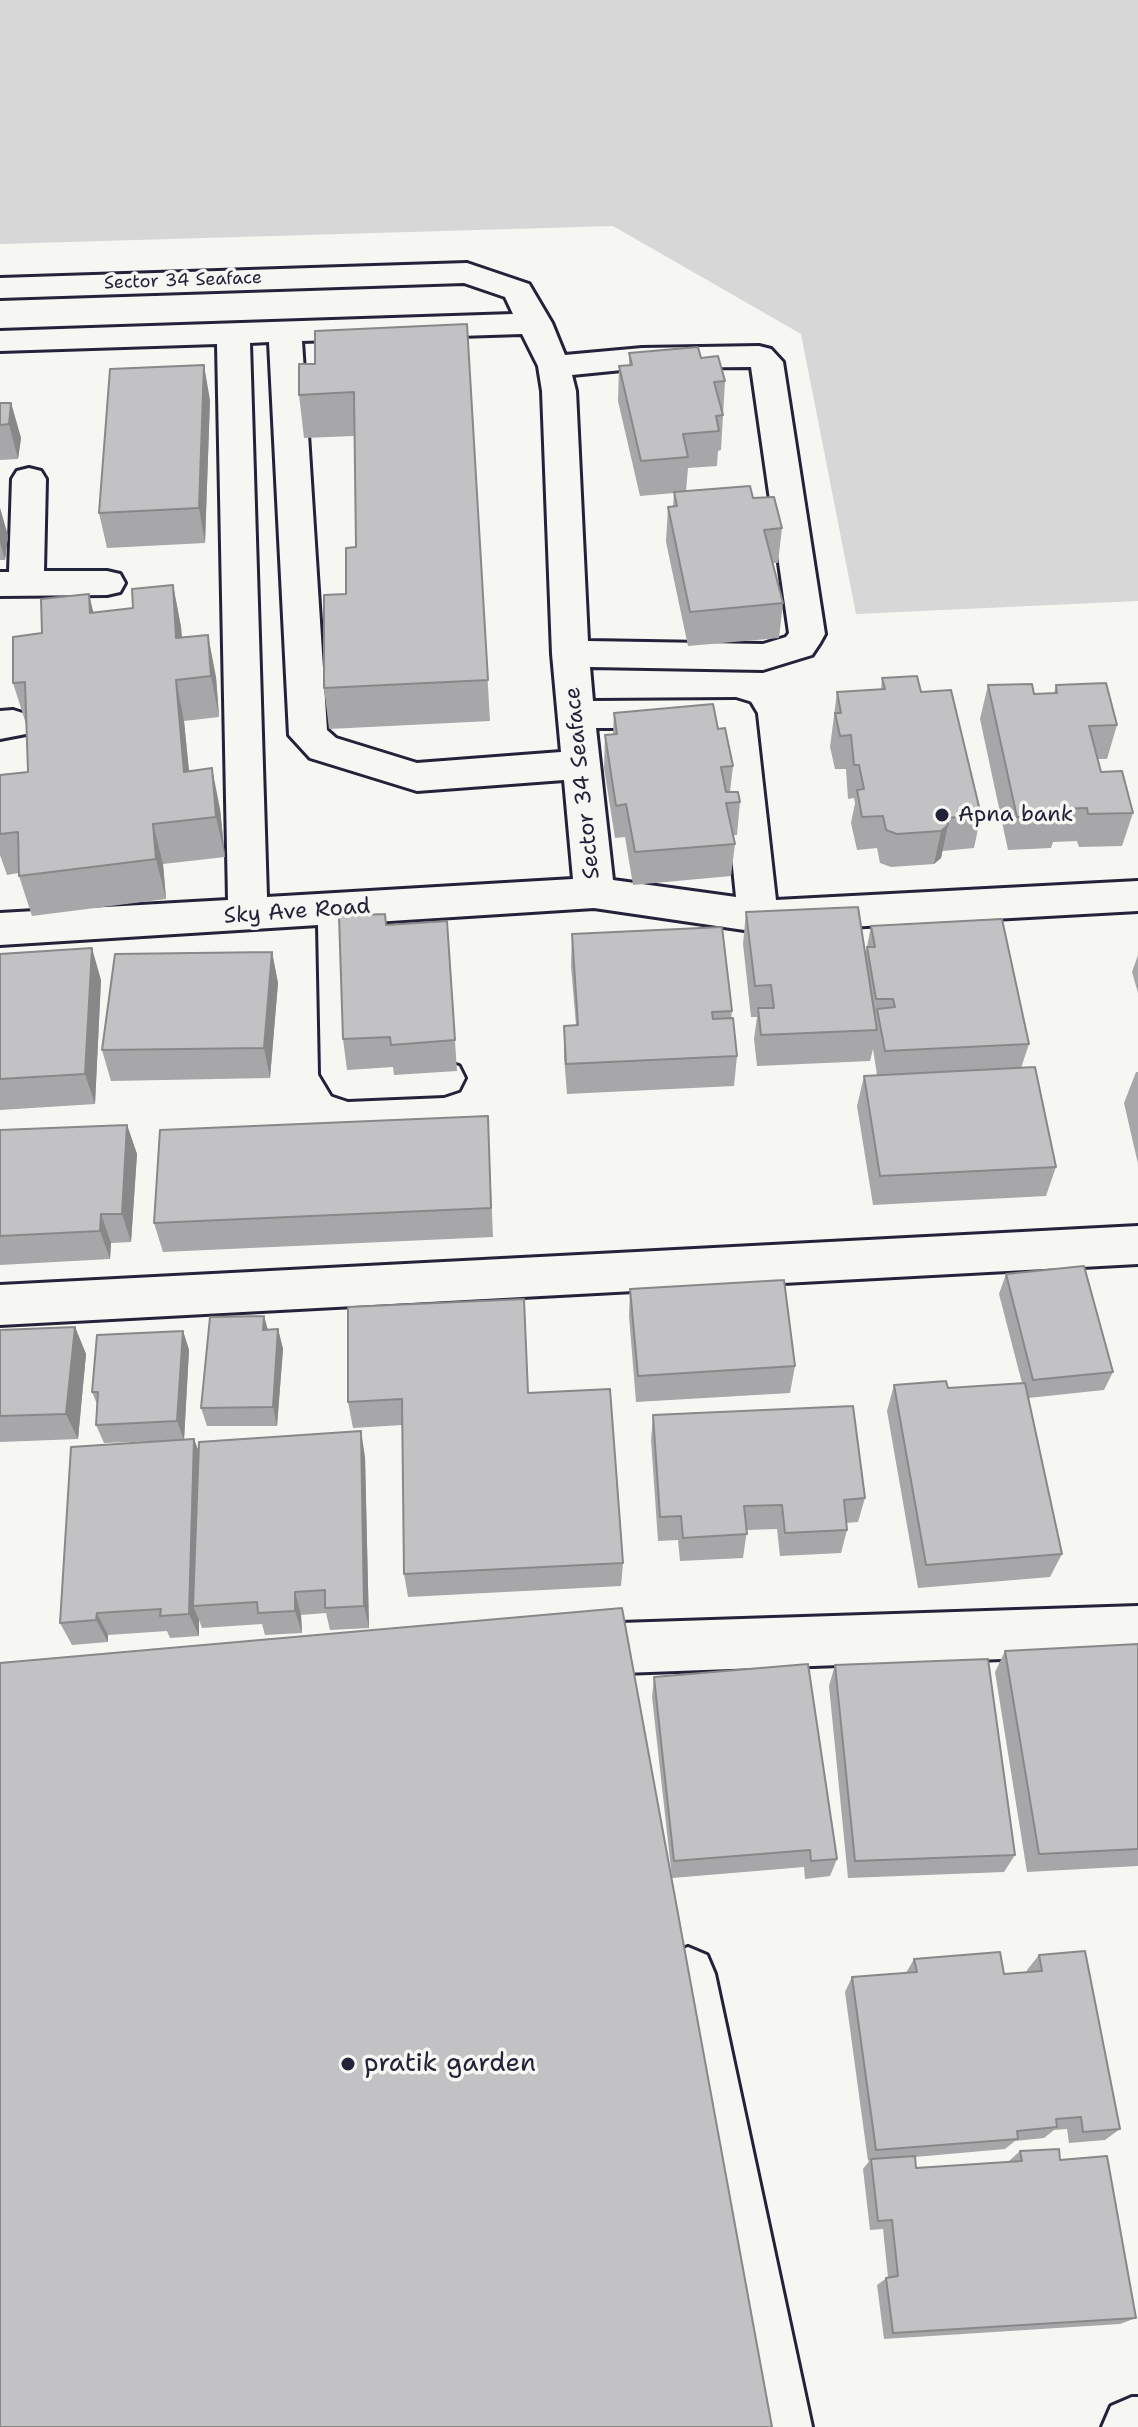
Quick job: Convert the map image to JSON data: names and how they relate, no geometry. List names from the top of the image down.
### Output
{
  "streets": {
    "street": ["Sector 34 Seaface", "Sky Ave Road"]
  },
  "crossings": [
    ["Sector 34 Seaface", "Sky Ave Road"]
  ],
  "places": ["Apna bank", "pratik garden"]
}
